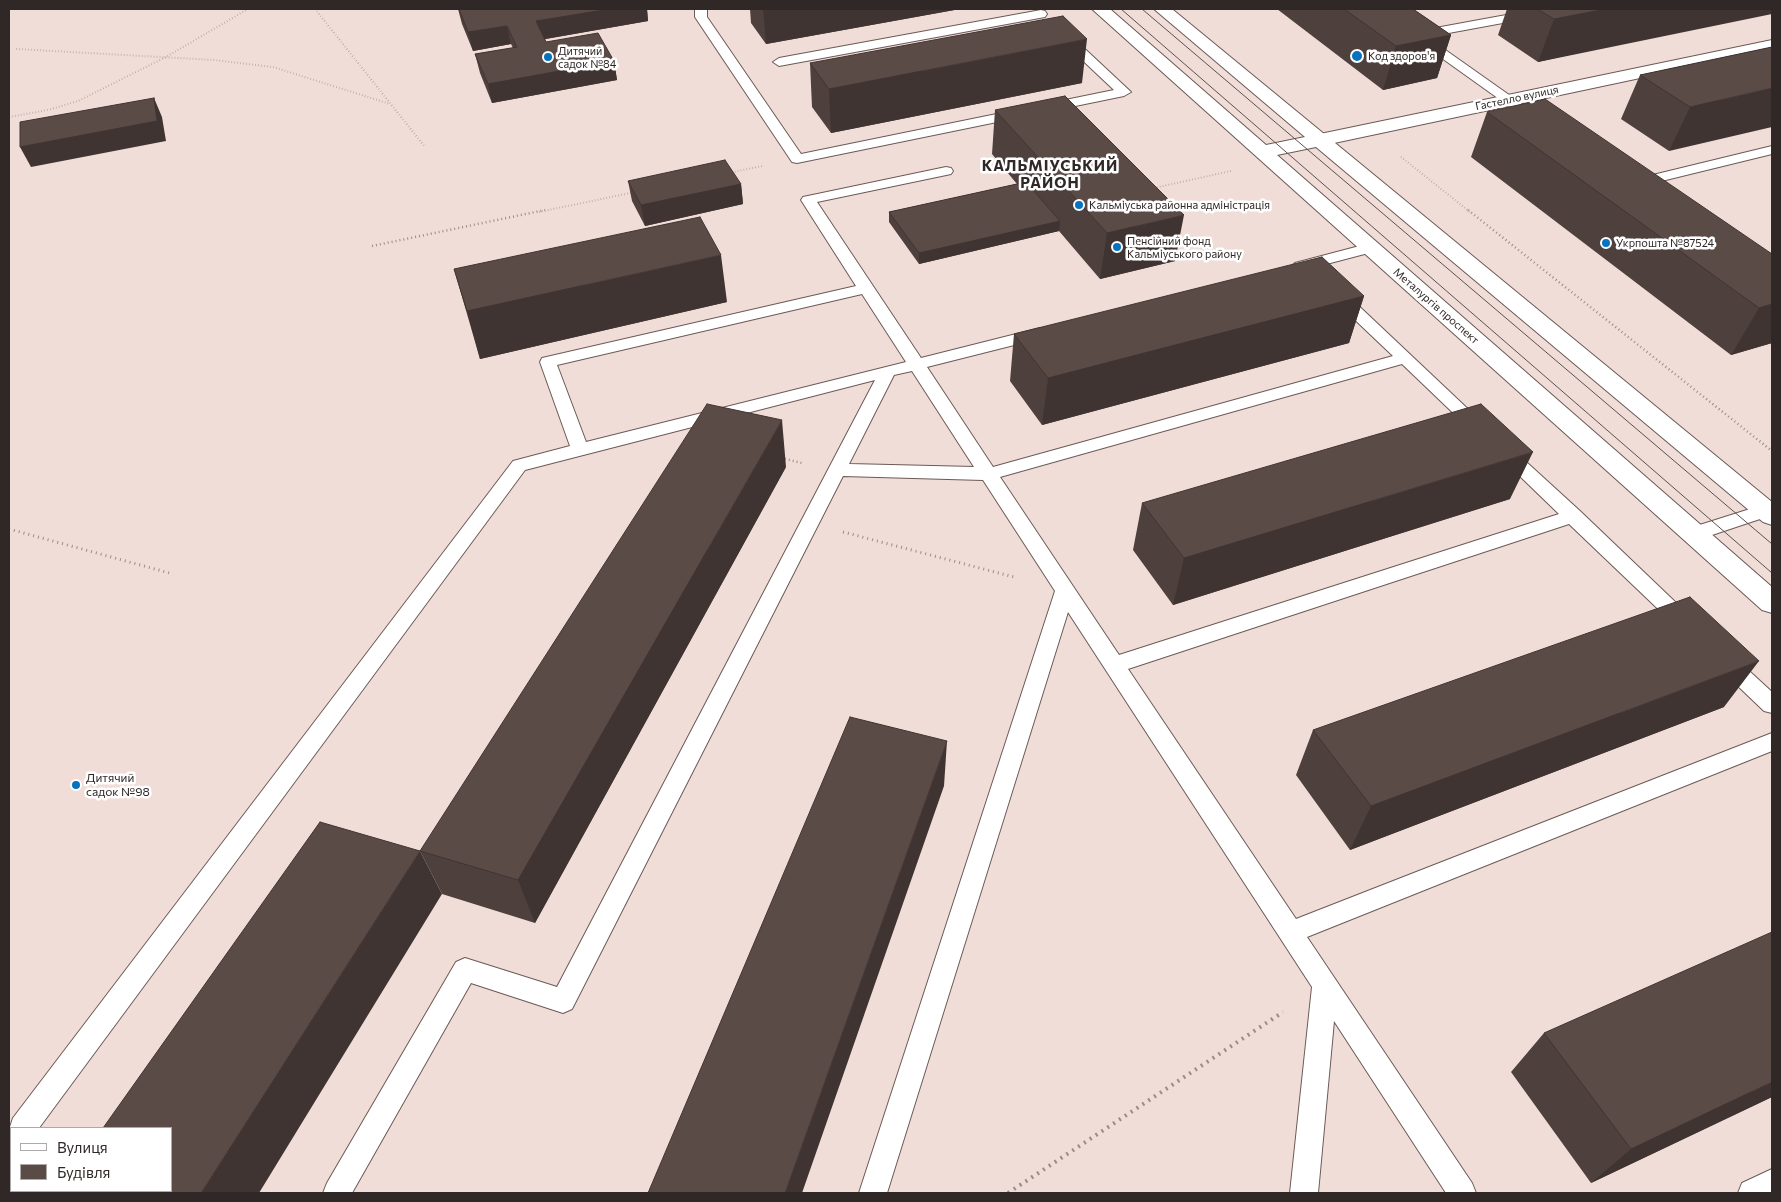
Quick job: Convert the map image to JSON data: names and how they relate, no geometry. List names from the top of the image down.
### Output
{
  "streets": {
    "main road": ["Гастелло вулиця", "Металургів проспект"]
  },
  "crossings": [
    ["Гастелло вулиця", "Металургів проспект"]
  ],
  "districts": ["КАЛЬМІУСЬКИЙ РАЙОН"],
  "places": [
    "Код здоров'я",
    "Дитячий садок №84",
    "Кальміуська районна адміністрація",
    "Укрпошта №87524",
    "Пенсійний фонд Кальміуського району",
    "Дитячий садок №98"
  ],
  "legend": ["Вулиця", "Будівля"]
}
